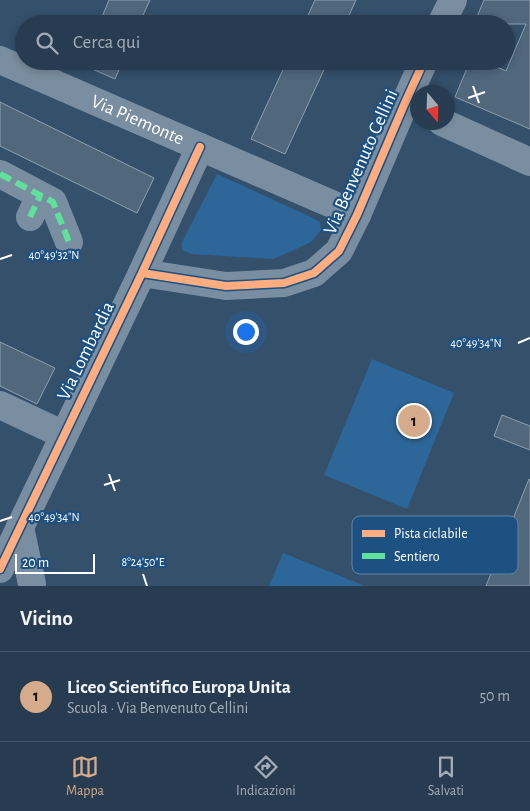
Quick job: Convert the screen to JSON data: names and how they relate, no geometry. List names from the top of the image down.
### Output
{
  "streets": {
    "street": ["Via Piemonte", "Via Benvenuto Cellini", "Via Lombardia"]
  },
  "crossings": [
    ["Via Piemonte", "Via Benvenuto Cellini"],
    ["Via Piemonte", "Via Lombardia"],
    ["Via Benvenuto Cellini", "Via Lombardia"]
  ],
  "legend": ["Pista ciclabile", "Sentiero"],
  "scale_bar": "20 m",
  "north": "bottom",
  "page": {
    "search": "Cerca qui",
    "pins": "1",
    "scale": "20 m",
    "heading": "Vicino",
    "list": [
      {
        "mark": "1",
        "name": "Liceo Scientifico Europa Unita",
        "note": "Scuola · Via Benvenuto Cellini",
        "value": "50 m"
      }
    ],
    "nav": ["Mappa", "Indicazioni", "Salvati"]
  },
  "coordinates": ["40°49'32\"N", "40°49'34\"N", "8°24'50\"E"]
}
